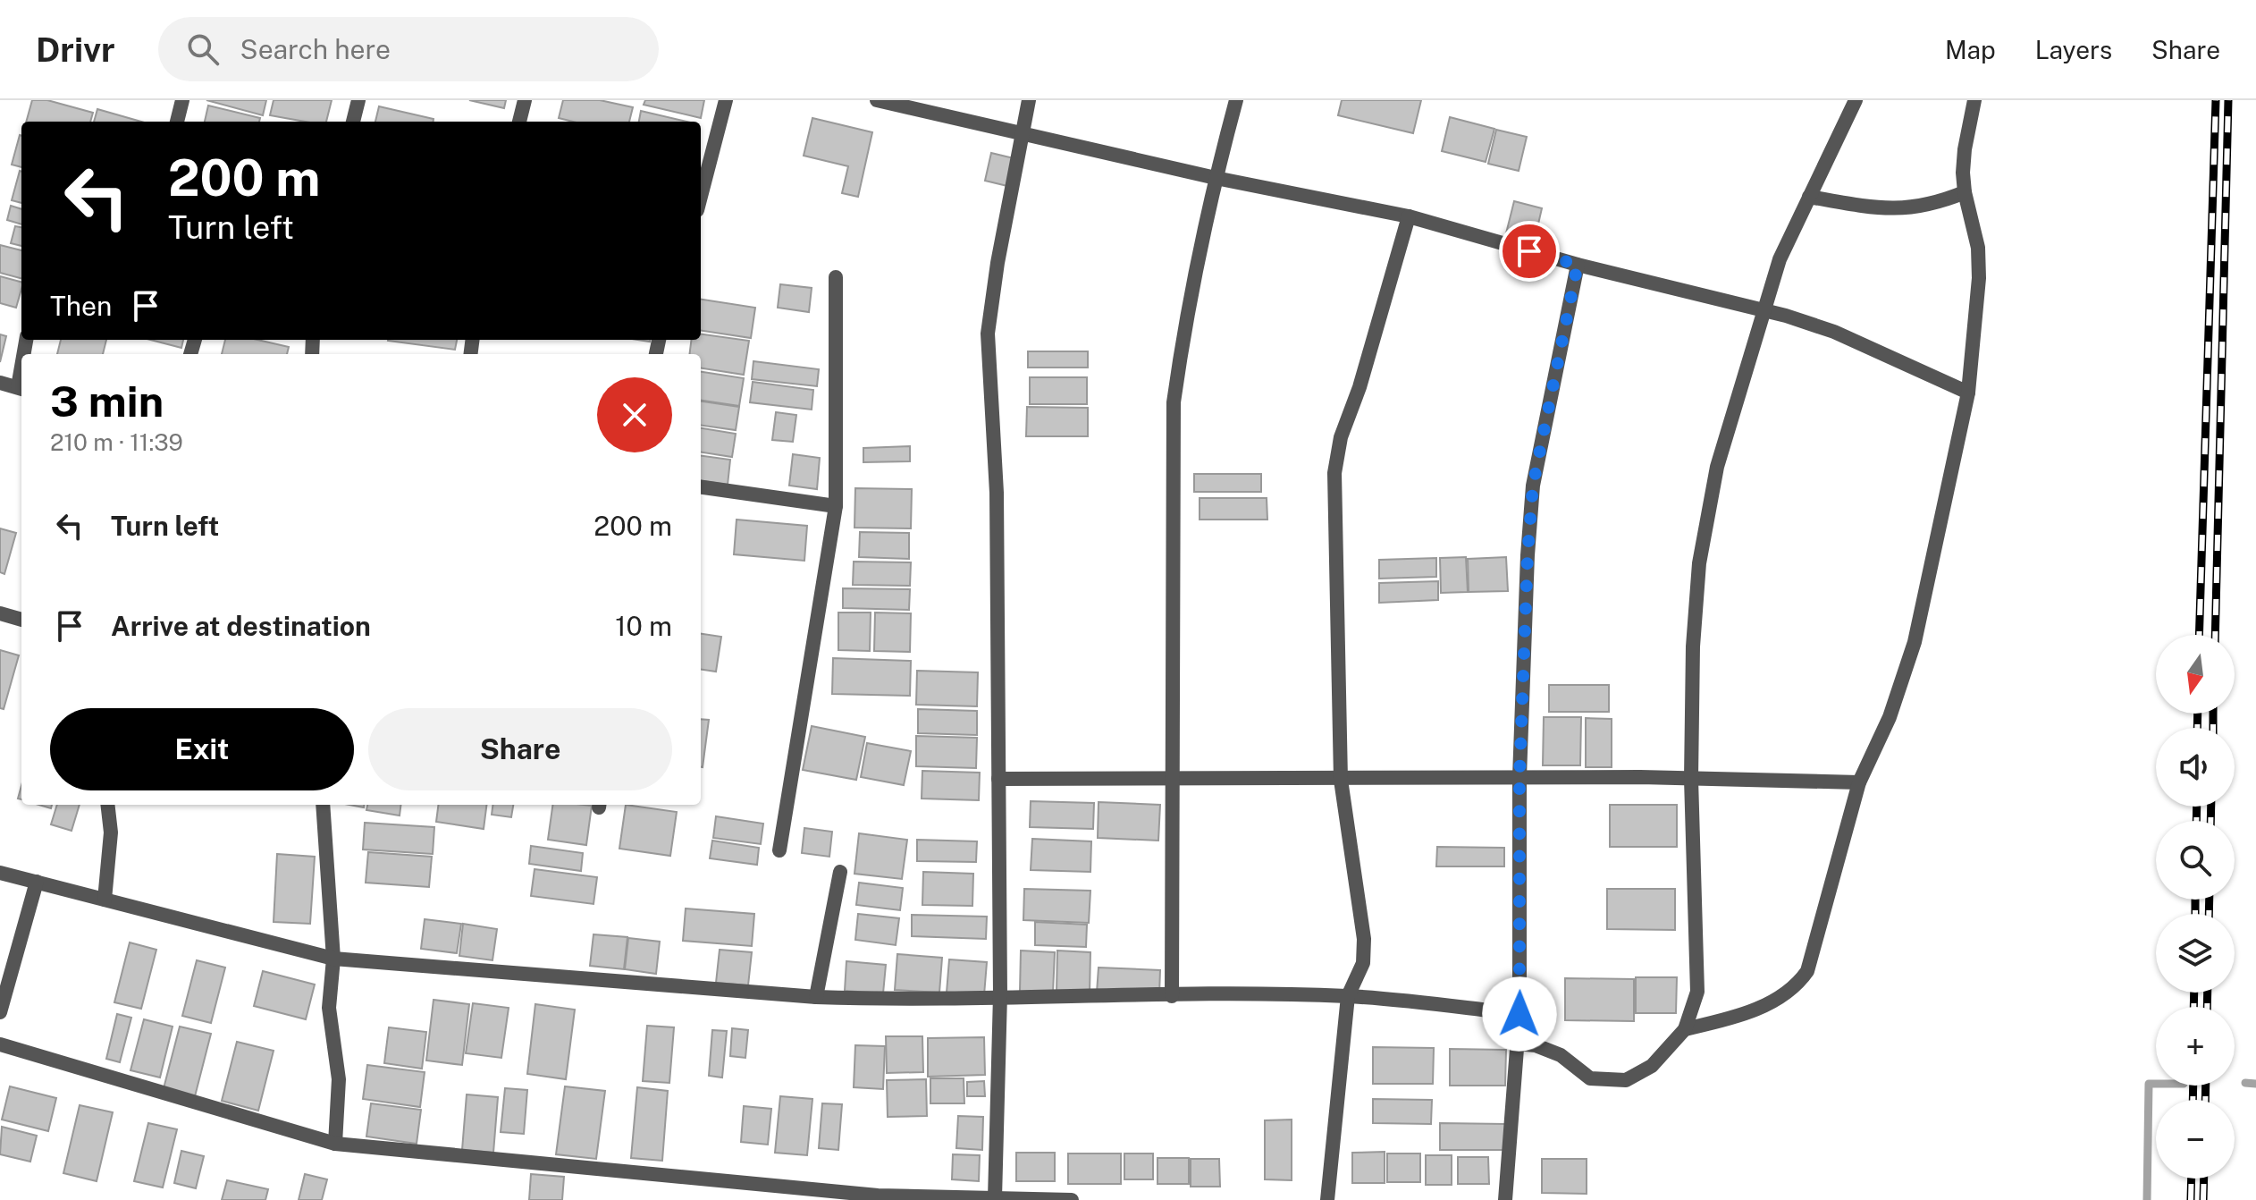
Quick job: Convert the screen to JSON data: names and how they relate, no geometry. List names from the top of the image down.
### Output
{
  "north": "bottom",
  "page": {
    "header": "Drivr",
    "search": "Search here",
    "nav": ["Map", "Layers", "Share"],
    "turn": ["200 m", "Turn left"],
    "then": "Then",
    "heading": ["3 min", "210 m · 11:39"],
    "list": [
      {
        "name": "Turn left",
        "value": "200 m"
      },
      {
        "name": "Arrive at destination",
        "value": "10 m"
      }
    ],
    "map_buttons": ["+", "−"],
    "buttons": ["Exit", "Share"]
  }
}
